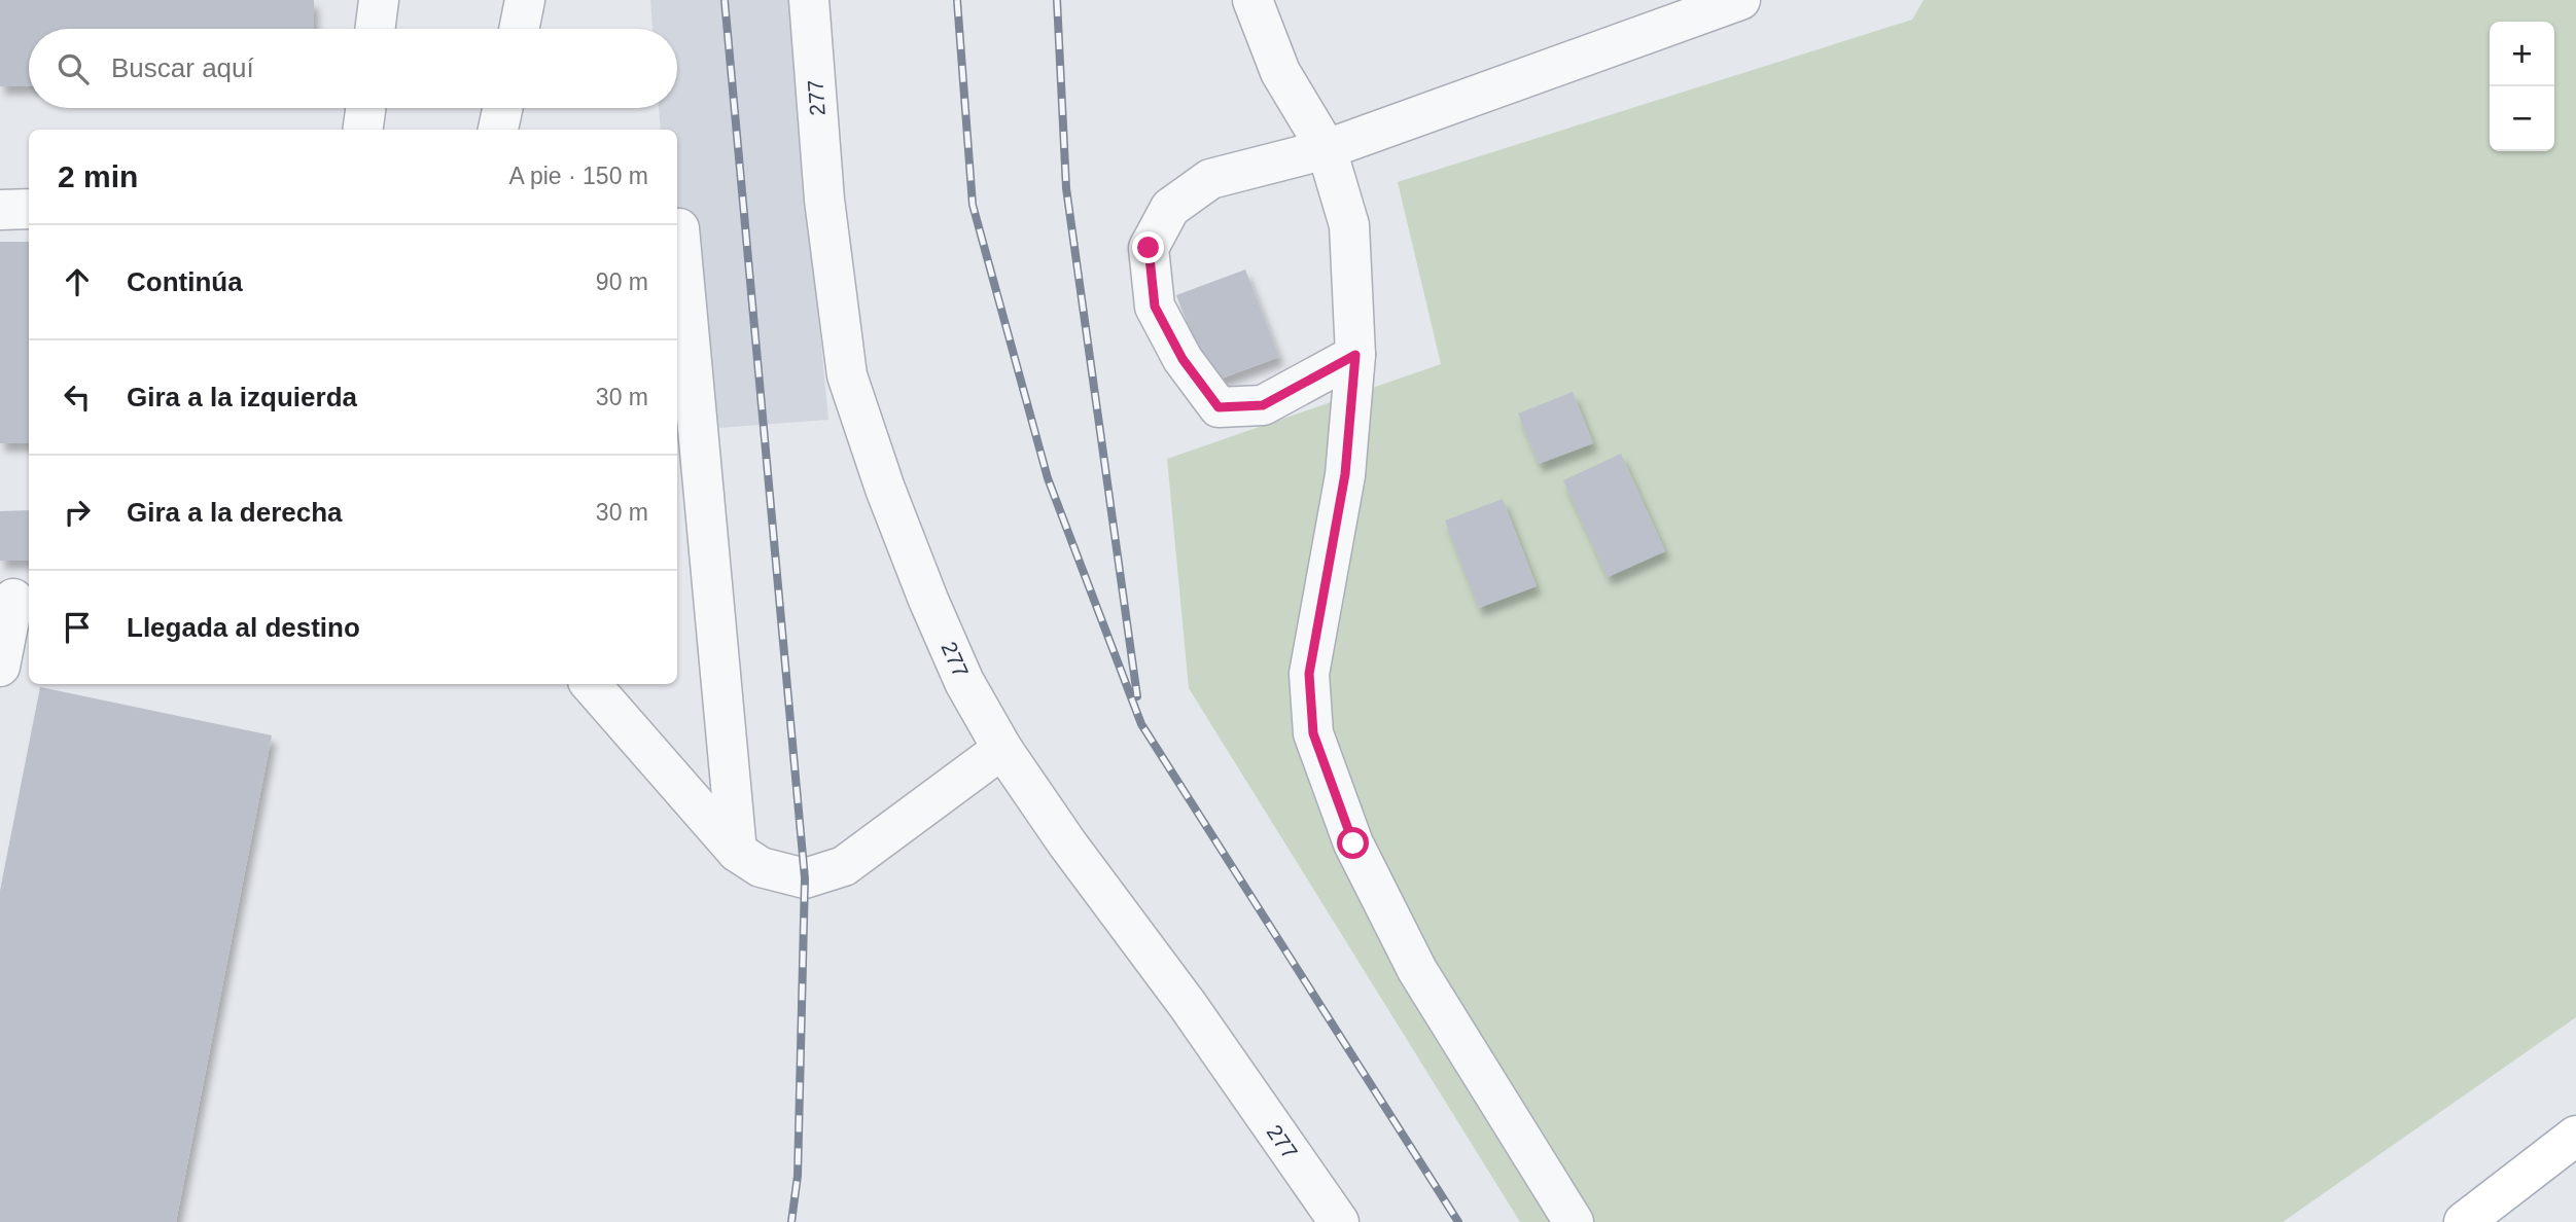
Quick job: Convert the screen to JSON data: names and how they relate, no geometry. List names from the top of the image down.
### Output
{
  "streets": {
    "street": ["277"]
  },
  "page": {
    "map_buttons": ["+", "−"],
    "search": "Buscar aquí",
    "heading": ["2 min", "A pie · 150 m"],
    "list": [
      ["Continúa", "90 m"],
      ["Gira a la izquierda", "30 m"],
      ["Gira a la derecha", "30 m"],
      "Llegada al destino"
    ]
  }
}
